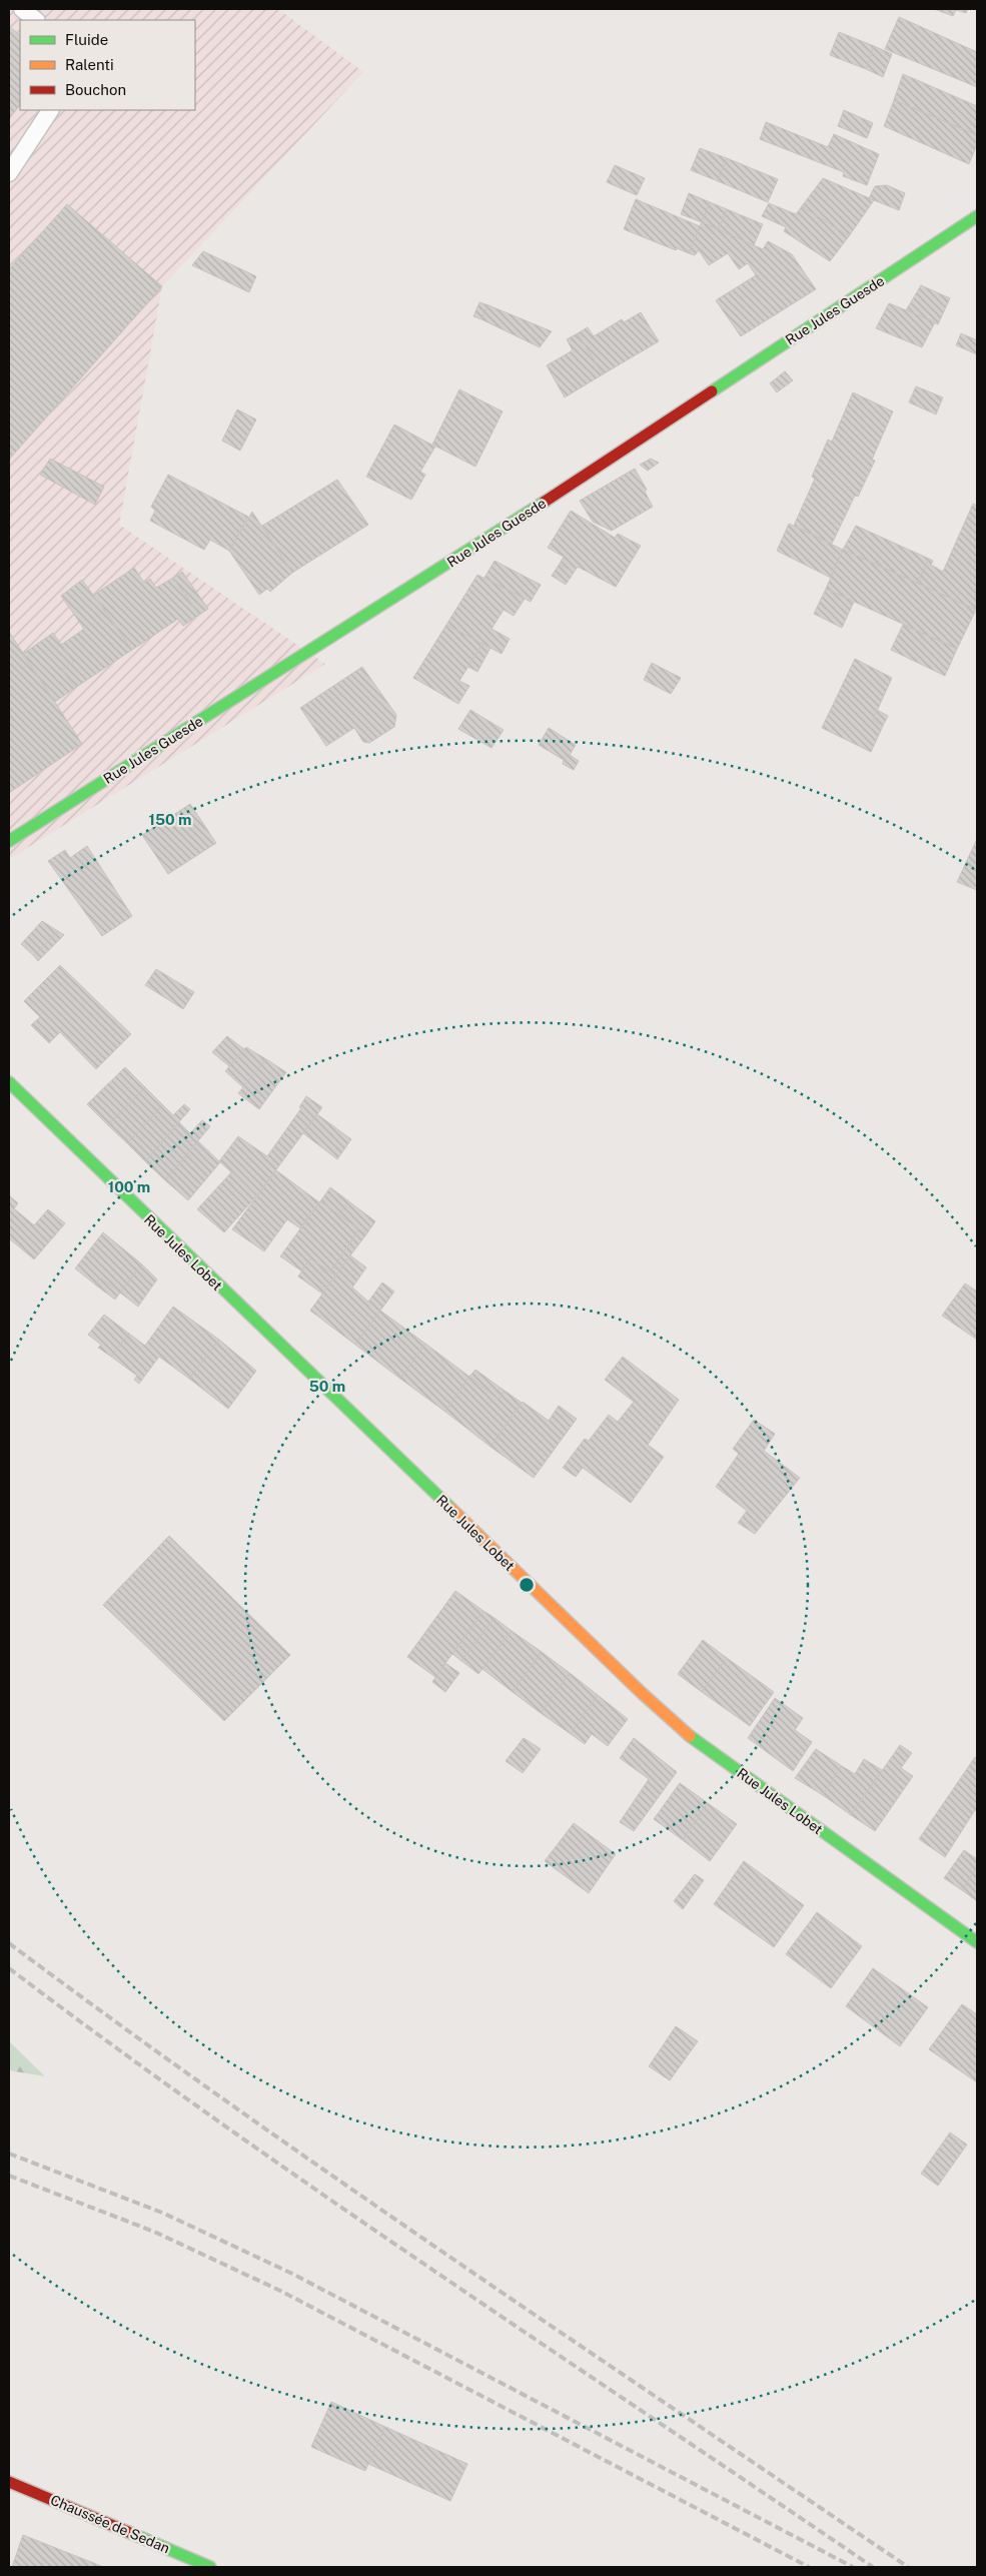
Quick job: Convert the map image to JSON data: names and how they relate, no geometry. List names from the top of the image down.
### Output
{
  "streets": {
    "street": ["Rue Jules Guesde", "Rue Jules Lobet", "Chaussée de Sedan"]
  },
  "legend": ["Fluide", "Ralenti", "Bouchon"],
  "rings": ["150 m", "100 m", "50 m"]
}
